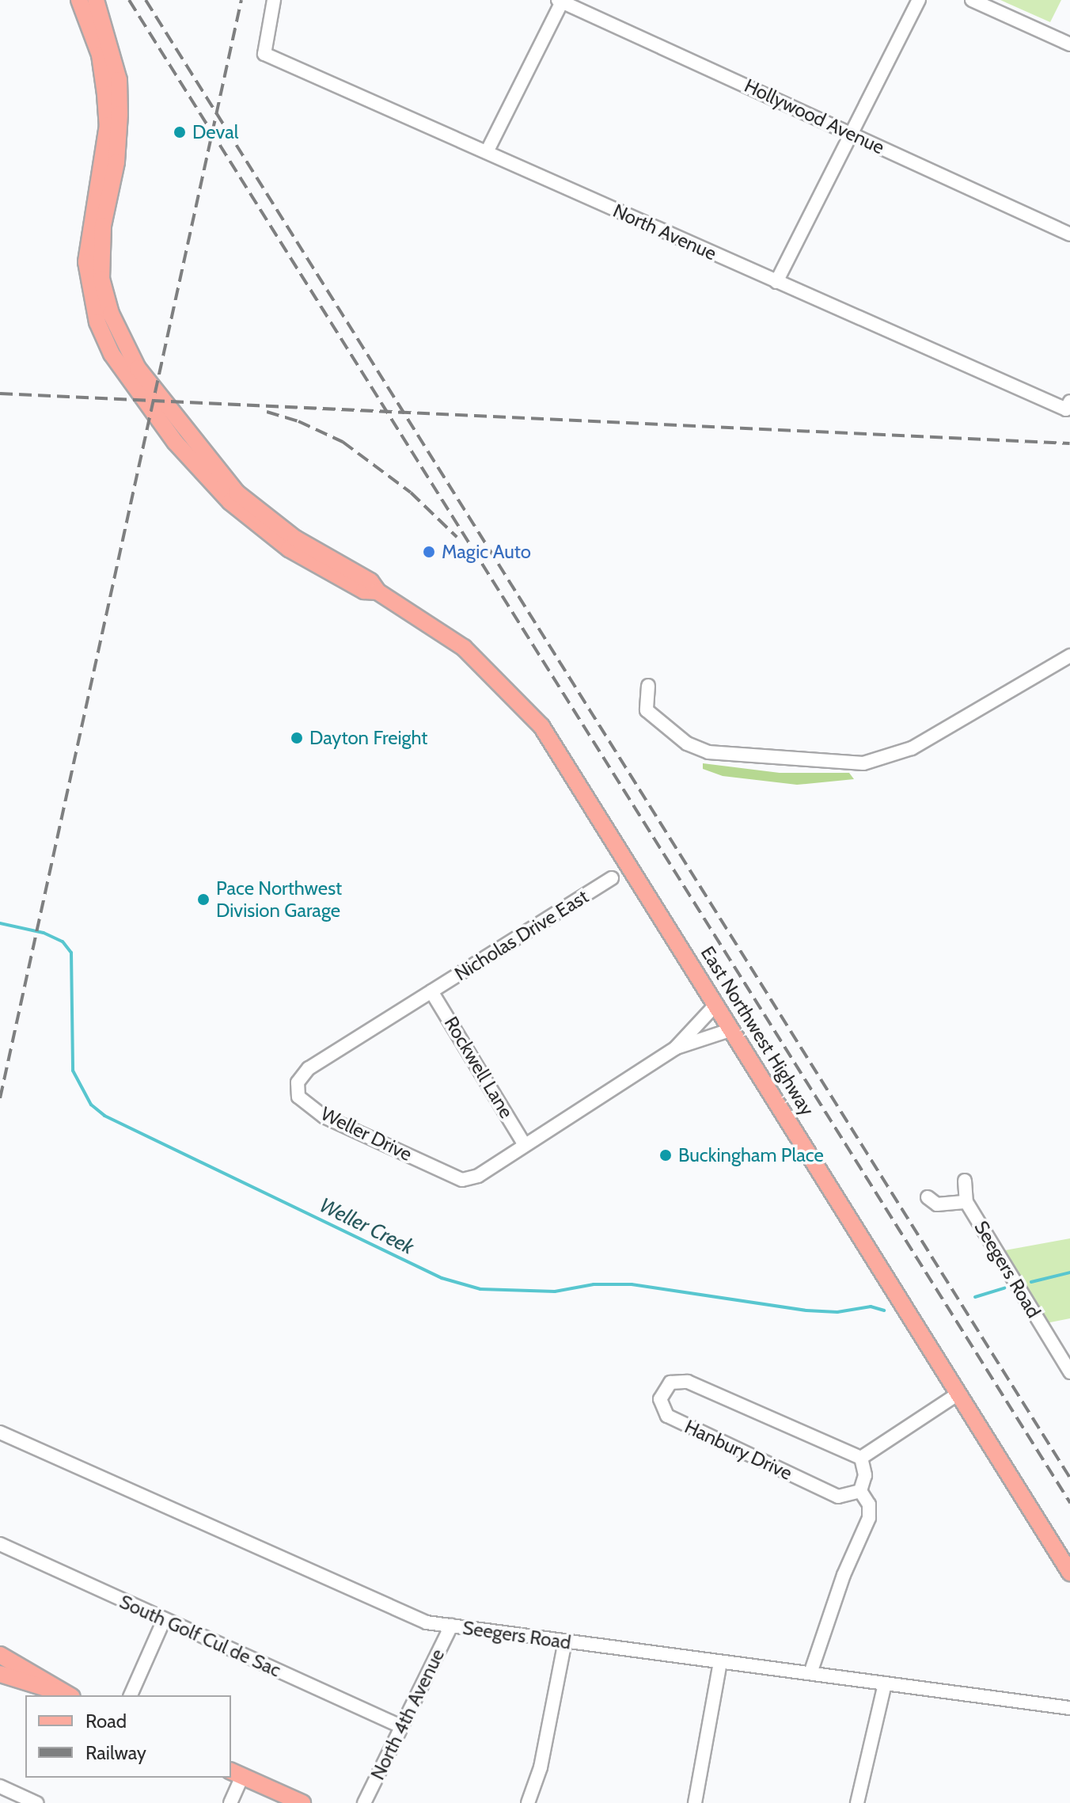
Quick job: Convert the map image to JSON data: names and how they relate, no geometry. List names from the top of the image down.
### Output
{
  "streets": {
    "main road": ["East Northwest Highway"],
    "street": [
      "Hollywood Avenue",
      "North Avenue",
      "Nicholas Drive East",
      "Rockwell Lane",
      "Weller Drive",
      "Seegers Road",
      "Hanbury Drive",
      "South Golf Cul de Sac",
      "North 4th Avenue"
    ]
  },
  "crossings": [
    ["Nicholas Drive East", "Rockwell Lane"],
    ["Nicholas Drive East", "Weller Drive"],
    ["Rockwell Lane", "Weller Drive"],
    ["Seegers Road", "North 4th Avenue"],
    ["South Golf Cul de Sac", "North 4th Avenue"]
  ],
  "water": ["Weller Creek"],
  "places": [
    "Deval",
    "Magic Auto",
    "Dayton Freight",
    "Pace Northwest Division Garage",
    "Buckingham Place"
  ],
  "legend": ["Road", "Railway"]
}
